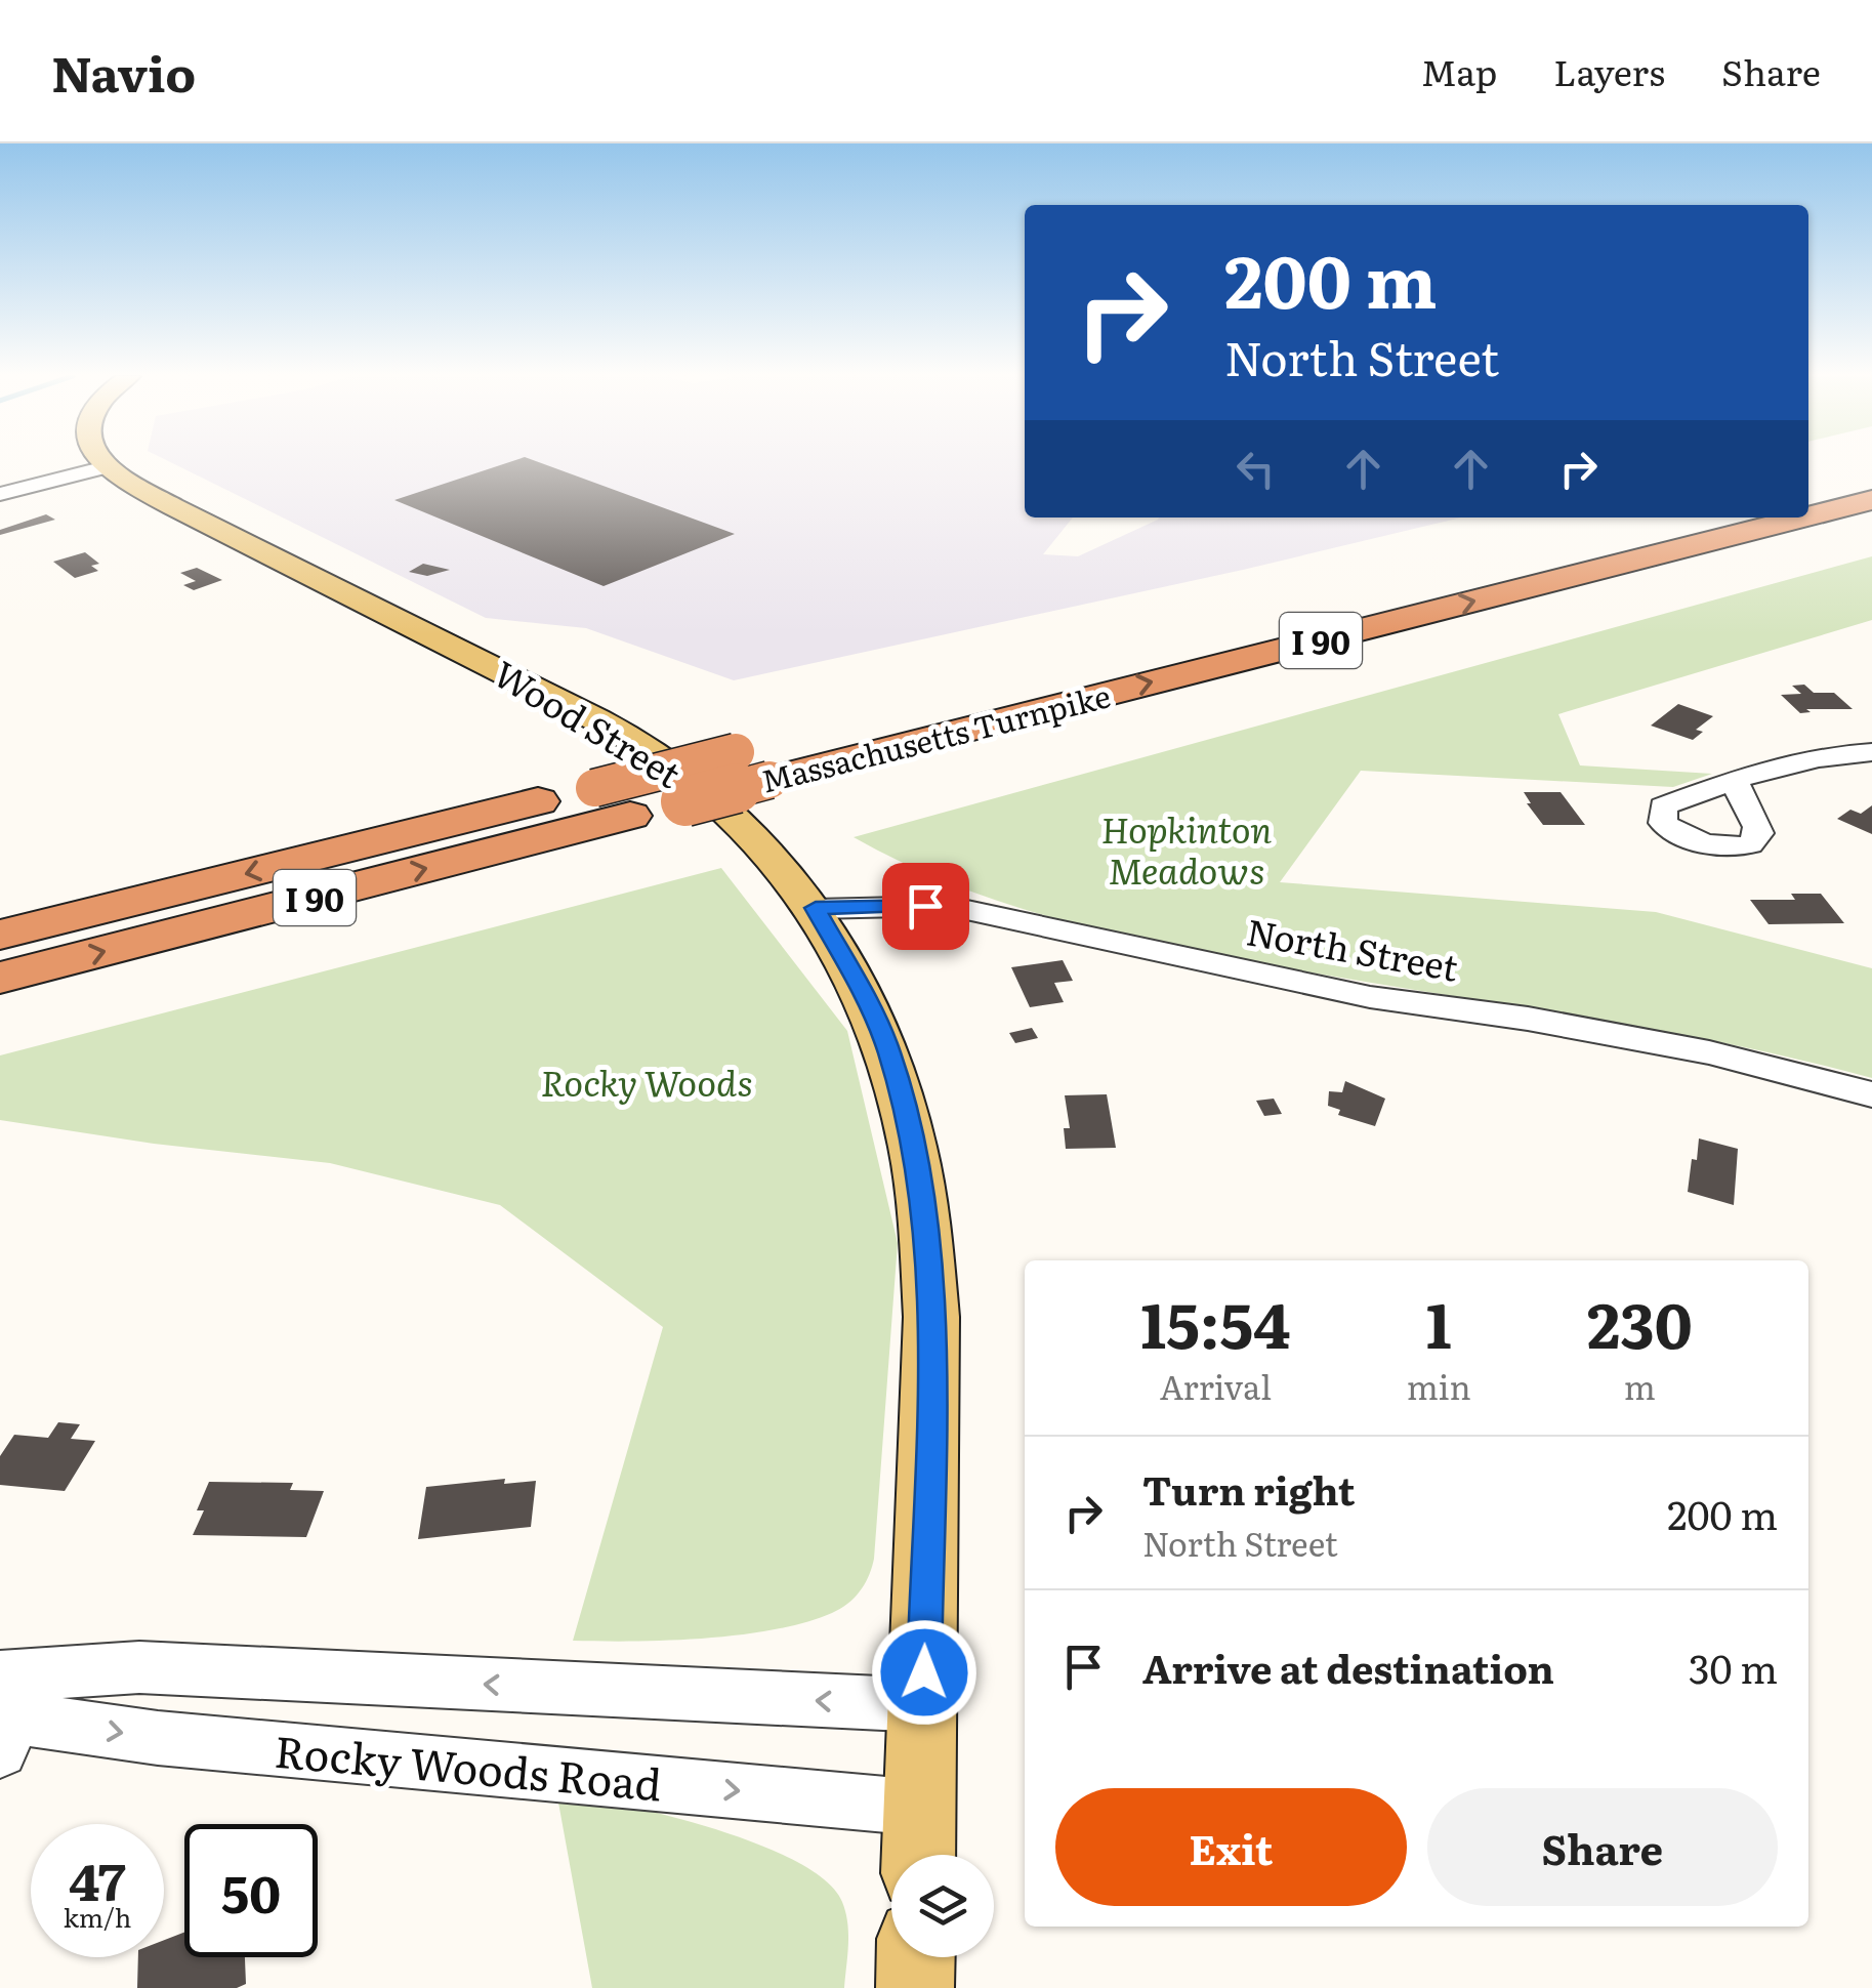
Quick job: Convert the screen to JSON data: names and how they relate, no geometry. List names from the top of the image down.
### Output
{
  "streets": {
    "highway": ["I 90", "Massachusetts Turnpike"],
    "main road": ["Wood Street"],
    "street": ["North Street", "Rocky Woods Road"]
  },
  "crossings": [
    ["Wood Street", "North Street"],
    ["Wood Street", "Rocky Woods Road"]
  ],
  "parks": ["Hopkinton Meadows", "Rocky Woods"],
  "page": {
    "header": "Navio",
    "nav": ["Map", "Layers", "Share"],
    "turn": ["200 m", "North Street"],
    "eta": [
      "15:54",
      "Arrival",
      "1",
      "min",
      "230",
      "m"
    ],
    "list": [
      {
        "name": "Turn right",
        "note": "North Street",
        "value": "200 m"
      },
      {
        "name": "Arrive at destination",
        "value": "30 m"
      }
    ],
    "buttons": ["Exit", "Share"],
    "speed": "47 km/h",
    "limit": "50"
  }
}
